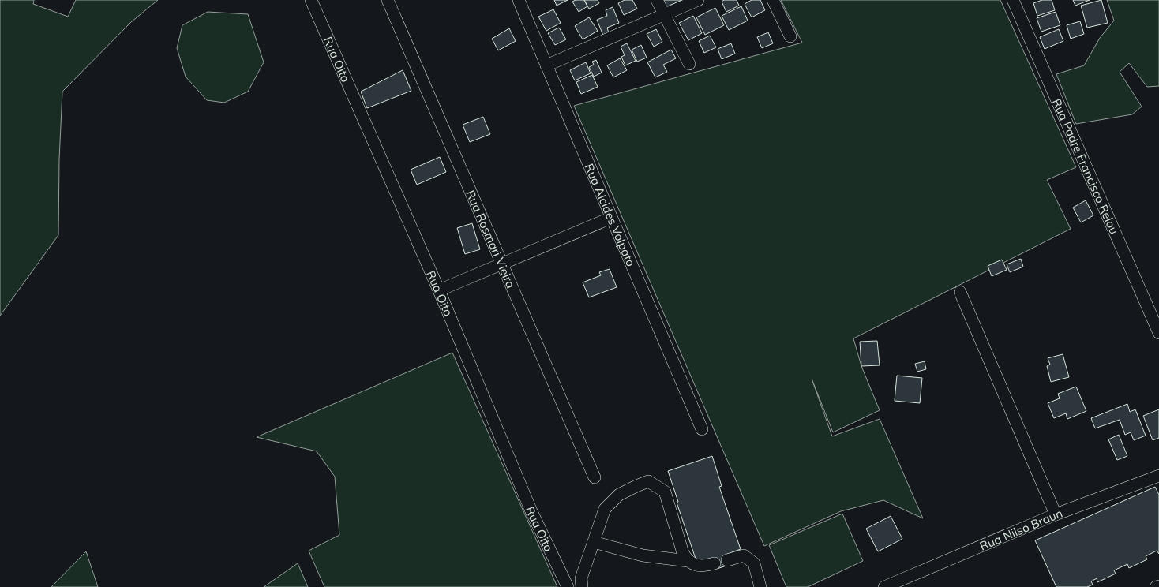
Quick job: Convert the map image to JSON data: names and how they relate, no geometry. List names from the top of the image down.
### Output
{
  "streets": {
    "street": [
      "Rua Oito",
      "Rua Padre Francisco Relou",
      "Rua Alcides Volpato",
      "Rua Rosmari Vieira",
      "Rua Nilso Braun"
    ]
  }
}
